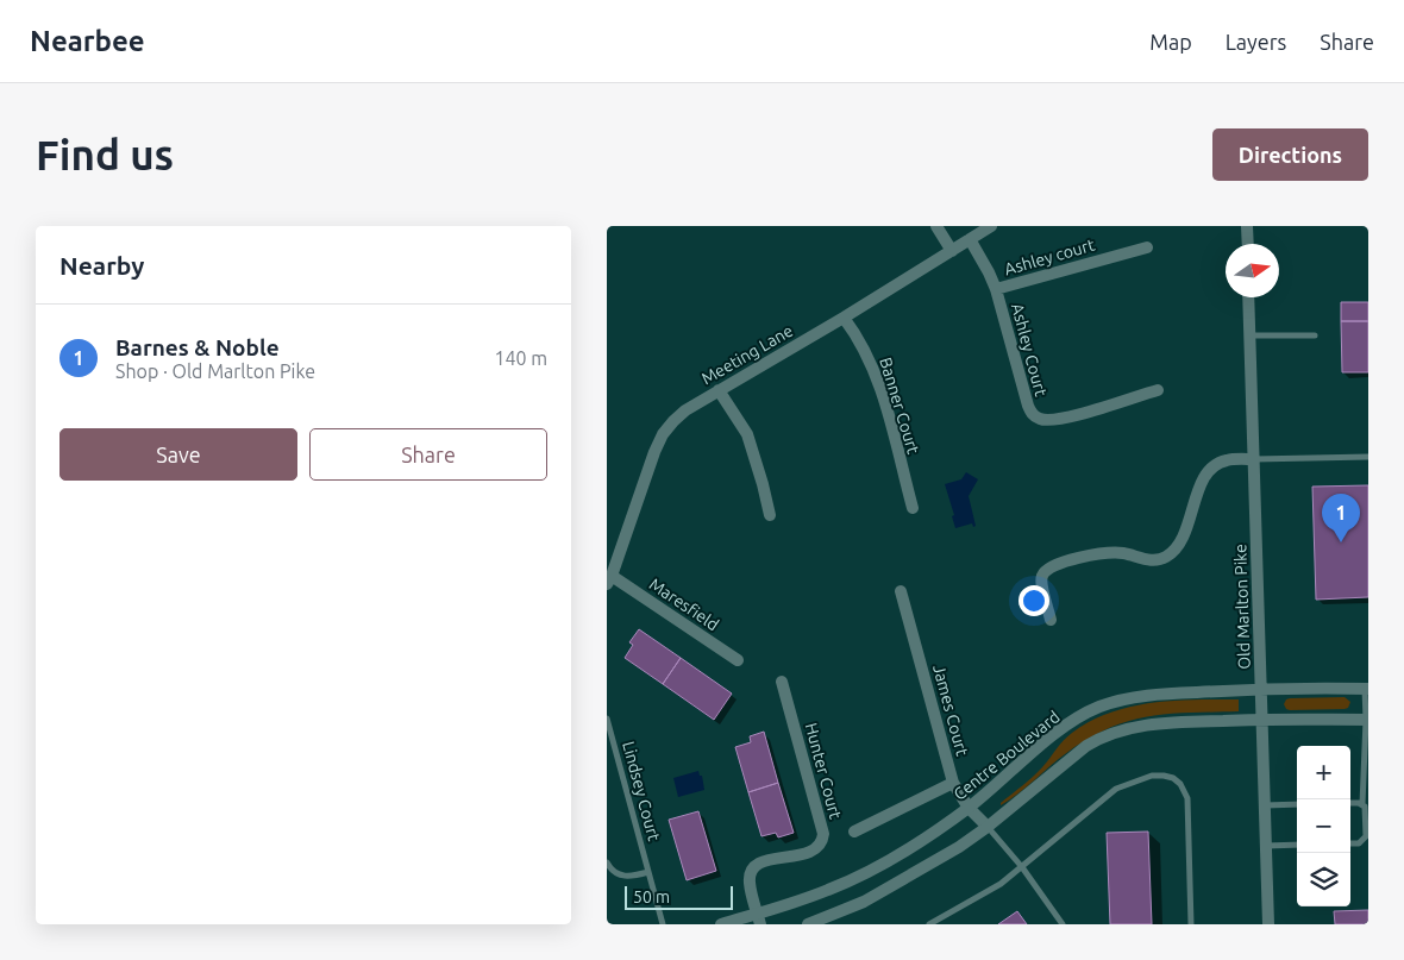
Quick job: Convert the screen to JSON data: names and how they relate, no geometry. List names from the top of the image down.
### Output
{
  "streets": {
    "street": [
      "Ashley court",
      "Ashley Court",
      "Meeting Lane",
      "Banner Court",
      "Maresfield",
      "Old Marlton Pike",
      "James Court",
      "Centre Boulevard",
      "Hunter Court"
    ],
    "lane": ["Lindsey Court"]
  },
  "crossings": [
    ["Ashley court", "Ashley Court"],
    ["Ashley Court", "Meeting Lane"],
    ["Meeting Lane", "Banner Court"],
    ["Meeting Lane", "Maresfield"],
    ["Old Marlton Pike", "Centre Boulevard"],
    ["James Court", "Centre Boulevard"],
    ["James Court", "Hunter Court"],
    ["Centre Boulevard", "Hunter Court"]
  ],
  "scale_bar": "50 m",
  "north": "right",
  "page": {
    "header": "Nearbee",
    "nav": ["Map", "Layers", "Share"],
    "buttons": [
      "Directions",
      ["Save", "Share"]
    ],
    "title": "Find us",
    "heading": "Nearby",
    "list": [
      {
        "mark": "1",
        "name": "Barnes & Noble",
        "note": "Shop · Old Marlton Pike",
        "value": "140 m"
      }
    ],
    "pins": "1",
    "map_buttons": ["+", "−"],
    "scale": "50 m"
  }
}
